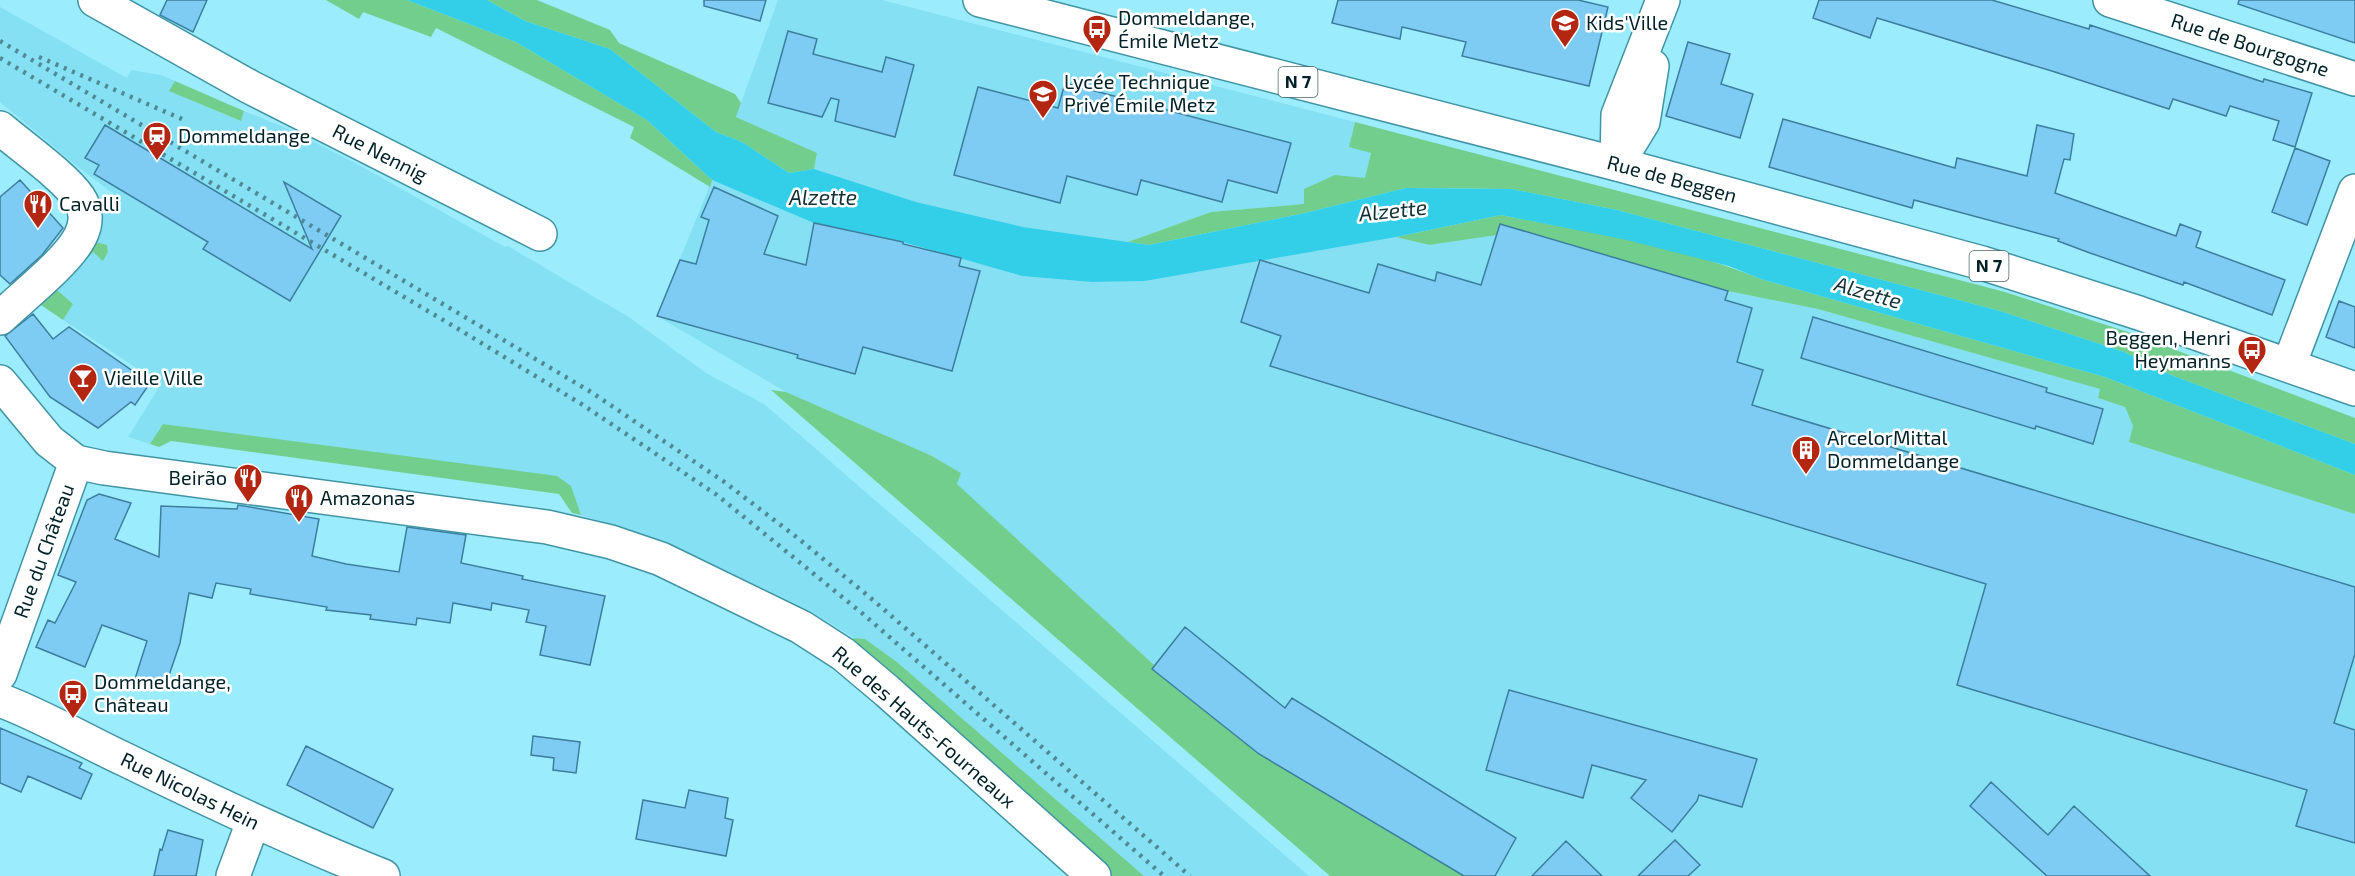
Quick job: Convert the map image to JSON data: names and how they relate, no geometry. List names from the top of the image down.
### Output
{
  "streets": {
    "street": [
      "Rue de Bourgogne",
      "N 7",
      "Rue Nennig",
      "Rue de Beggen",
      "Rue du Château",
      "Rue des Hauts-Fourneaux",
      "Rue Nicolas Hein"
    ]
  },
  "crossings": [
    ["Rue du Château", "Rue des Hauts-Fourneaux"]
  ],
  "water": ["Alzette"],
  "places": {
    "school or university": ["Kids'Ville", "Lycée Technique Privé Émile Metz"],
    "bus stop": ["Dommeldange, Émile Metz", "Beggen, Henri Heymanns", "Dommeldange, Château"],
    "station": ["Dommeldange"],
    "restaurant": ["Cavalli", "Beirão", "Amazonas"],
    "bar": ["Vieille Ville"],
    "building": ["ArcelorMittal Dommeldange"]
  }
}
